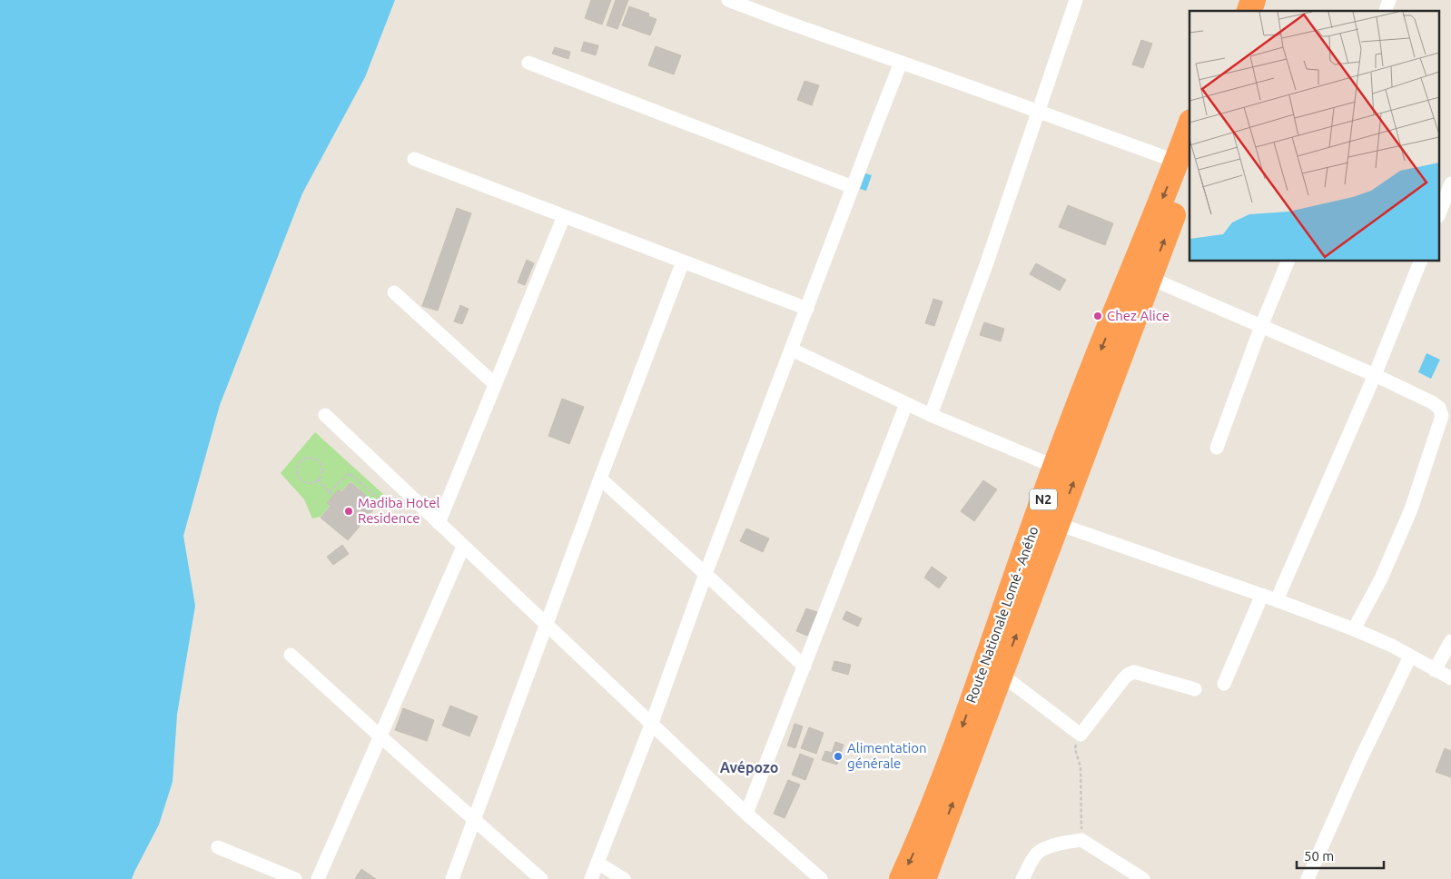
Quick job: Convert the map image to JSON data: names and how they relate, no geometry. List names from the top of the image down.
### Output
{
  "streets": {
    "highway": ["N2", "Route Nationale Lomé - Aného"]
  },
  "districts": ["Avépozo"],
  "places": ["Chez Alice", "Madiba Hotel Residence", "Alimentation générale"],
  "scale_bar": "50 m"
}
